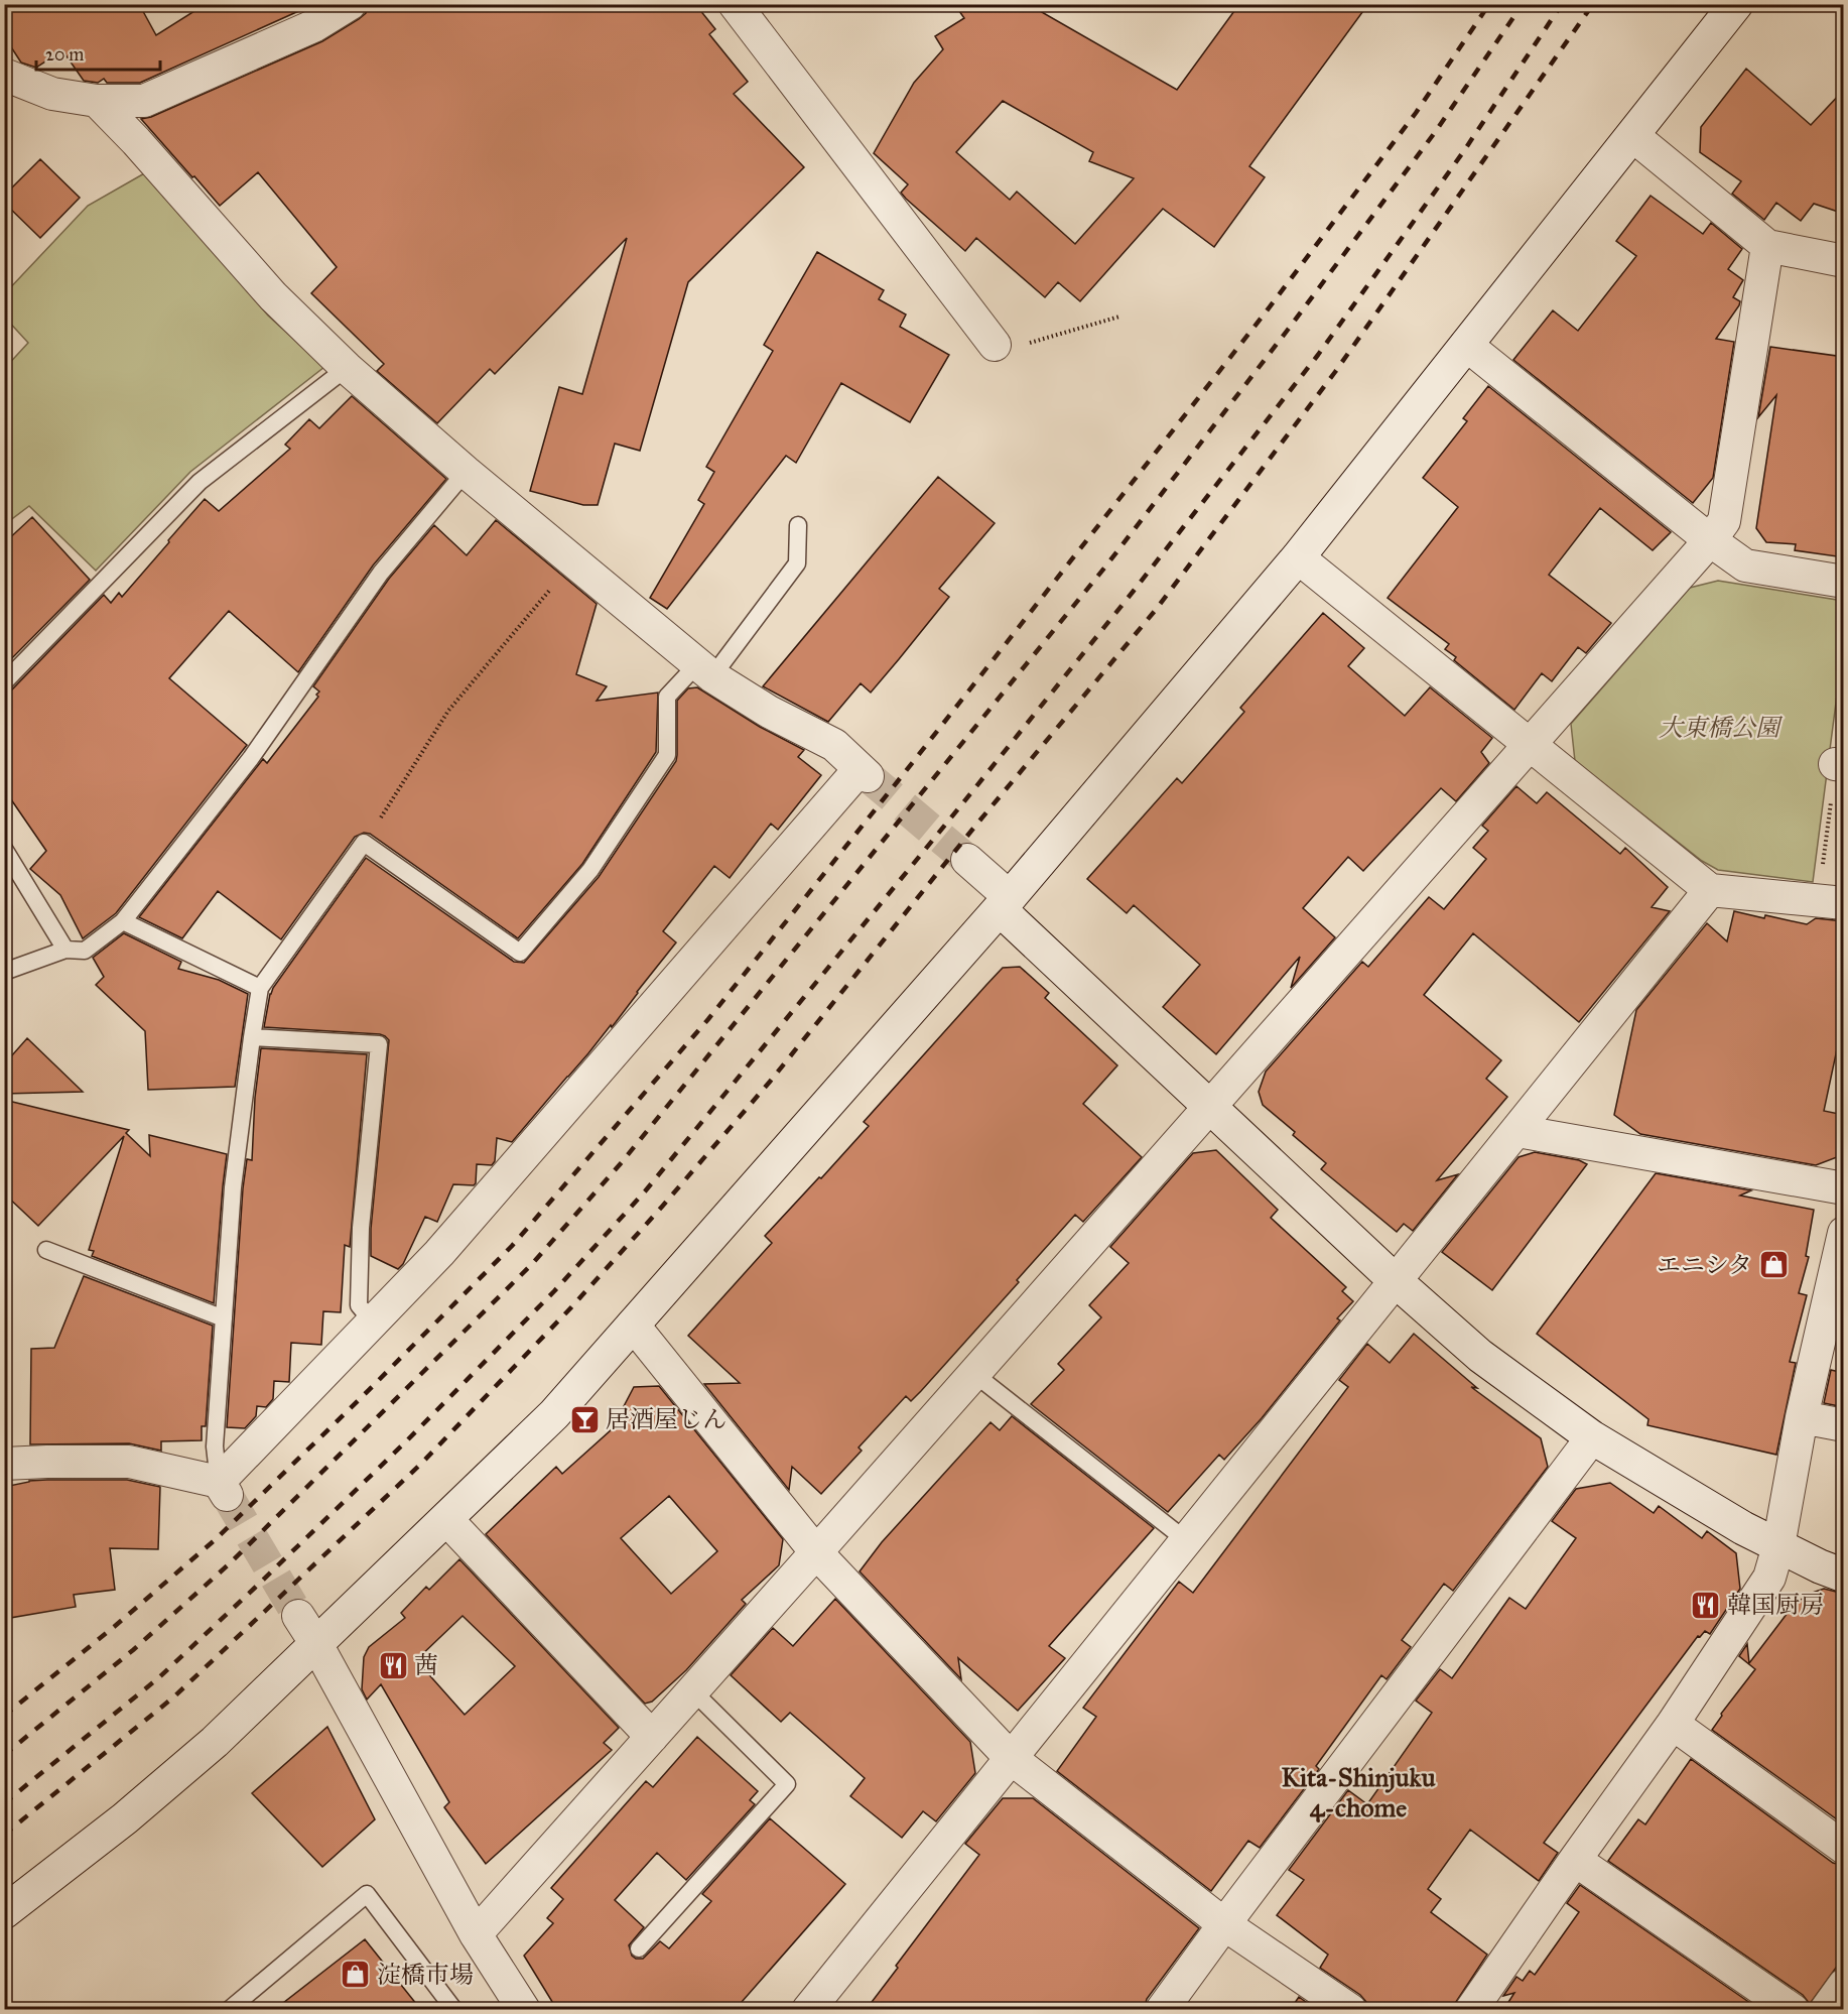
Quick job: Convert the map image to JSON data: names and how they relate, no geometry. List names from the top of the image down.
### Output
{
  "districts": ["Kita-Shinjuku 4-chome"],
  "parks": ["大東橋公園"],
  "places": {
    "shop": ["エニシタ", "淀橋市場"],
    "bar": ["居酒屋じん"],
    "restaurant": ["韓国厨房", "茜"]
  },
  "scale_bar": "20 m"
}
